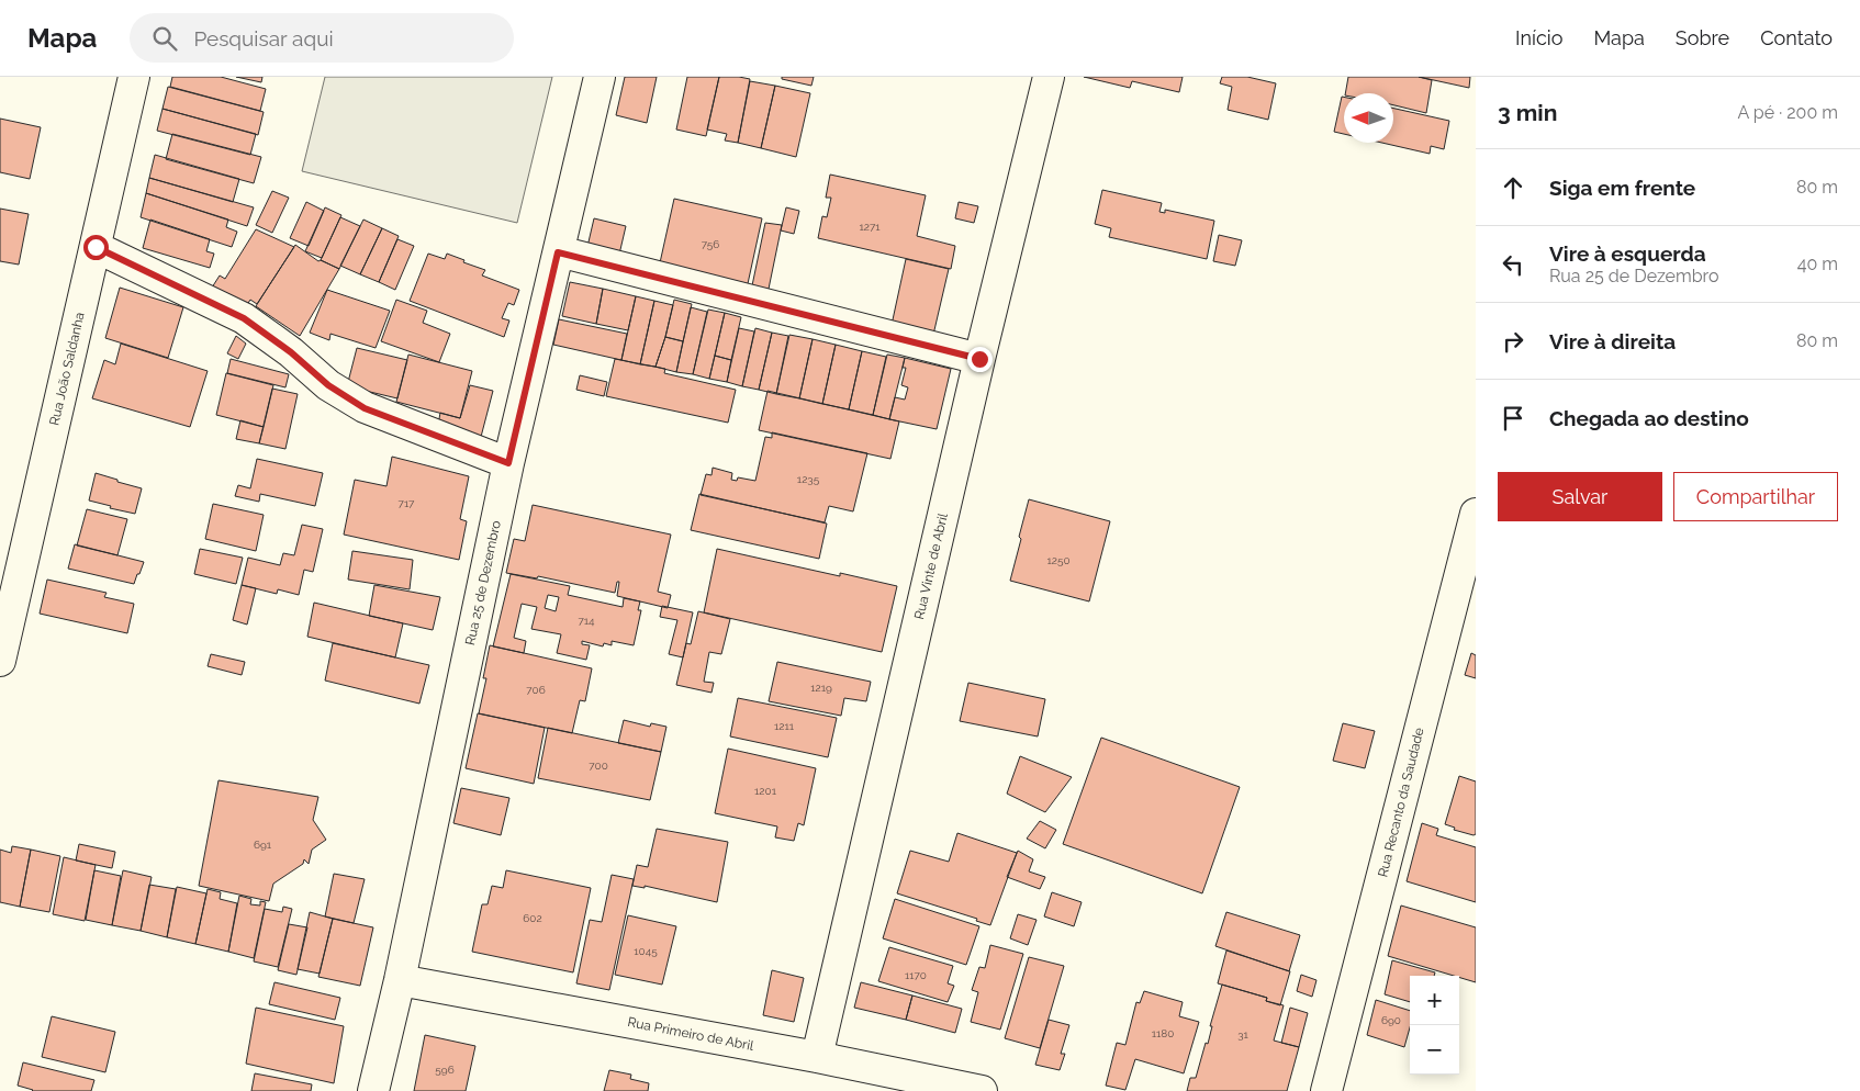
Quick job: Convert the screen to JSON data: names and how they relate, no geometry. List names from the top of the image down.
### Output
{
  "streets": {
    "street": [
      "Rua João Saldanha",
      "Rua Vinte de Abril",
      "Rua 25 de Dezembro",
      "Rua Recanto da Saudade",
      "Rua Primeiro de Abril"
    ]
  },
  "crossings": [
    ["Rua Vinte de Abril", "Rua Primeiro de Abril"],
    ["Rua 25 de Dezembro", "Rua Primeiro de Abril"]
  ],
  "house_numbers": [
    "1271",
    "756",
    "1235",
    "717",
    "1250",
    "714",
    "1219",
    "706",
    "1211",
    "700",
    "1201",
    "691",
    "602",
    "1045",
    "1170",
    "690",
    "1180",
    "31",
    "596"
  ],
  "north": "left",
  "page": {
    "header": "Mapa",
    "search": "Pesquisar aqui",
    "nav": [
      "Início",
      "Mapa",
      "Sobre",
      "Contato"
    ],
    "heading": ["3 min", "A pé · 200 m"],
    "list": [
      ["Siga em frente", "80 m"],
      ["Vire à esquerda", "Rua 25 de Dezembro", "40 m"],
      ["Vire à direita", "80 m"],
      "Chegada ao destino"
    ],
    "buttons": ["Salvar", "Compartilhar"],
    "map_buttons": ["+", "−"]
  }
}
